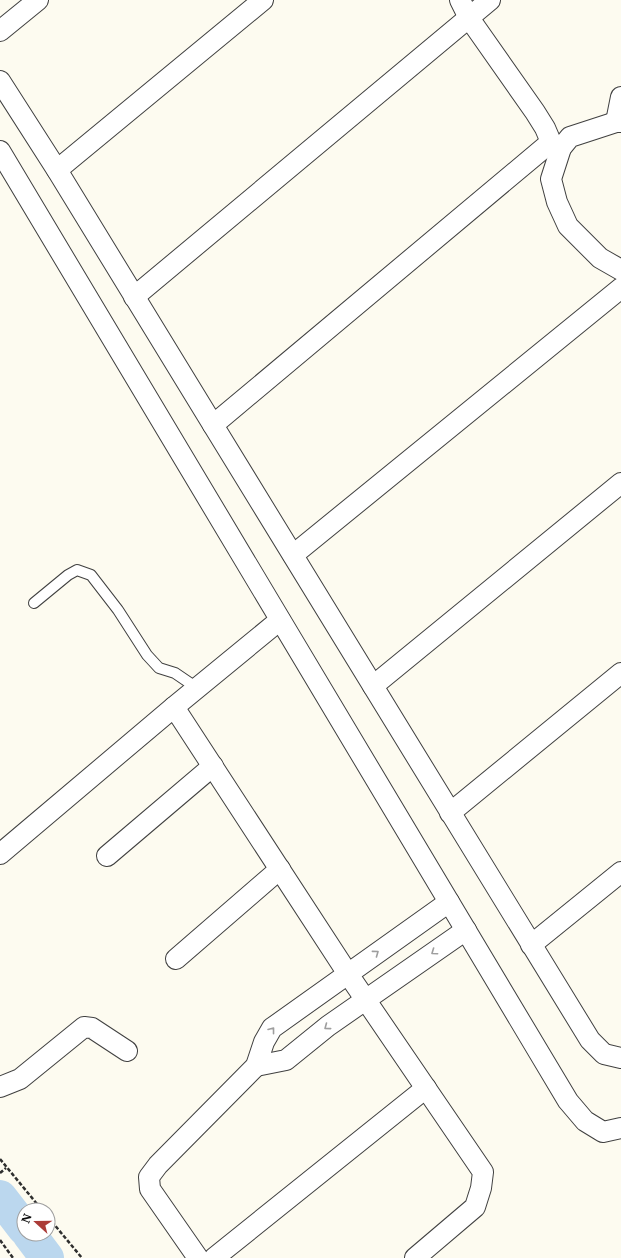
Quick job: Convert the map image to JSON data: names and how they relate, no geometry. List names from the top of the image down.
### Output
{
  "north": "left"
}
